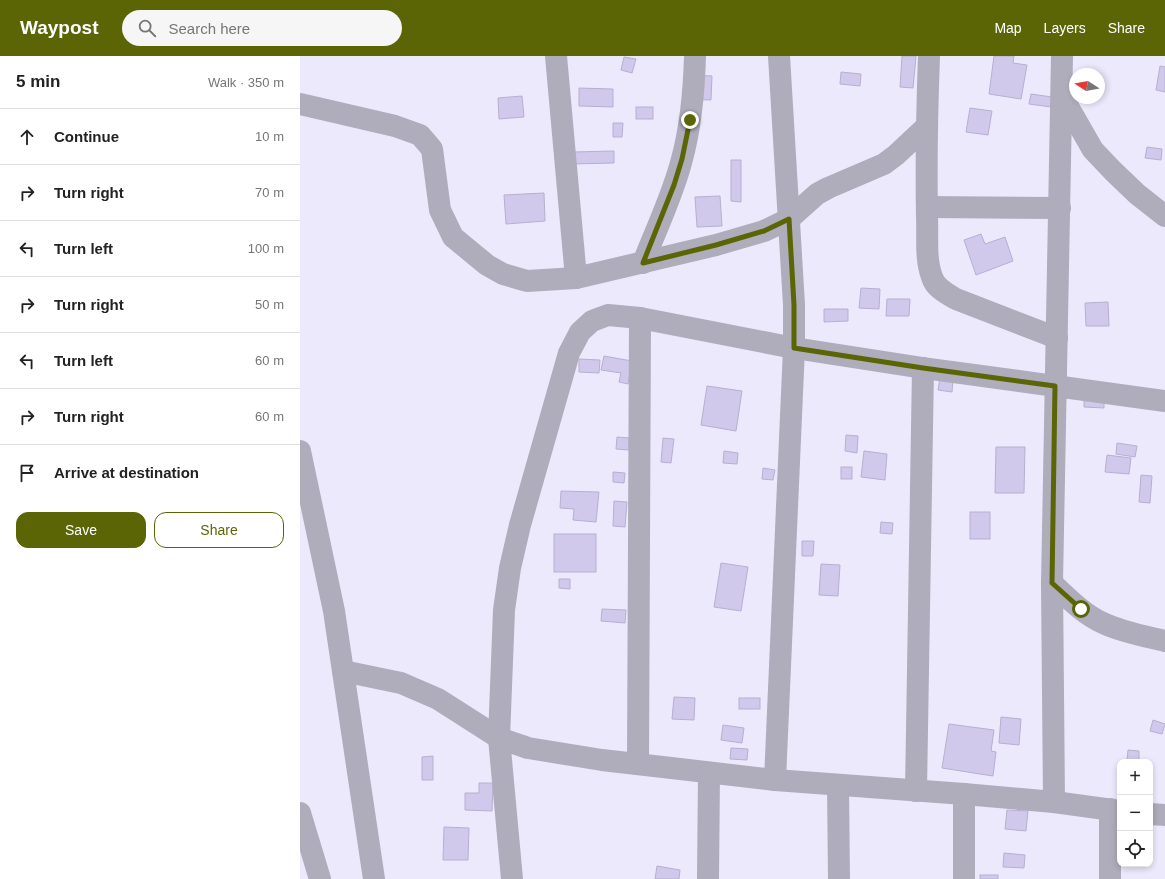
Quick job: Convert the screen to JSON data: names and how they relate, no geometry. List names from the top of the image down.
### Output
{
  "north": "left",
  "page": {
    "header": "Waypost",
    "search": "Search here",
    "nav": ["Map", "Layers", "Share"],
    "heading": ["5 min", "Walk · 350 m"],
    "list": [
      ["Continue", "10 m"],
      ["Turn right", "70 m"],
      ["Turn left", "100 m"],
      ["Turn right", "50 m"],
      ["Turn left", "60 m"],
      ["Turn right", "60 m"],
      "Arrive at destination"
    ],
    "buttons": ["Save", "Share"],
    "map_buttons": ["+", "−"]
  }
}
